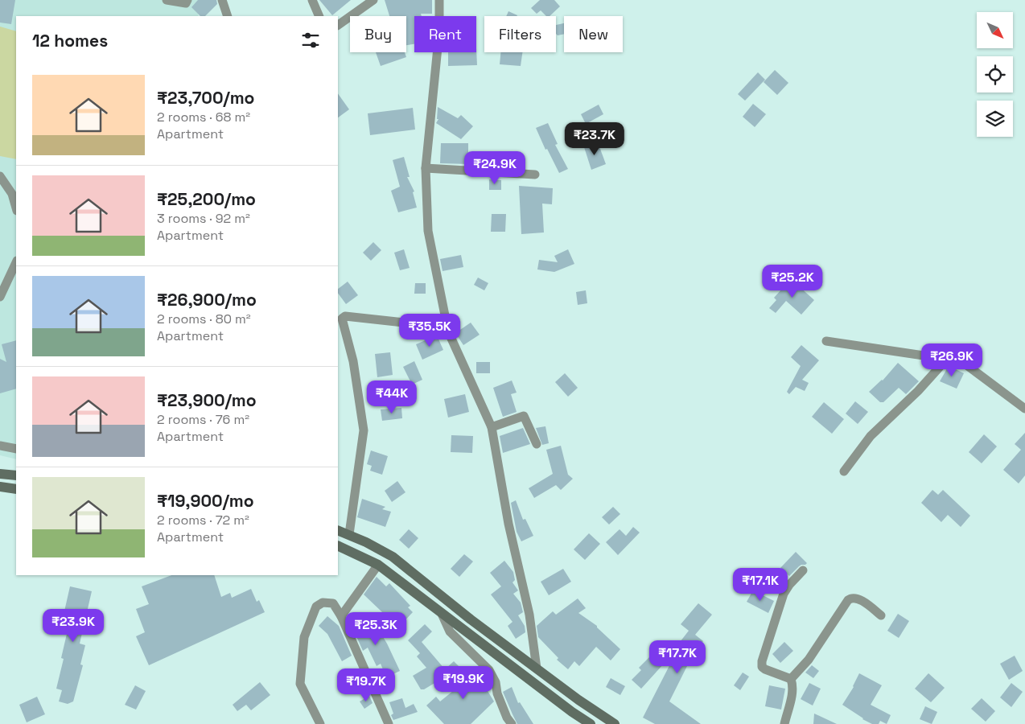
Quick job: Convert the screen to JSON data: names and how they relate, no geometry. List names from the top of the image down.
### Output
{
  "north": "bottom right",
  "page": {
    "chip": [
      "Buy",
      "Rent",
      "Filters",
      "New"
    ],
    "heading": "12 homes",
    "list": [
      {
        "name": "₹23,700/mo",
        "note": "2 rooms · 68 m² · Apartment"
      },
      {
        "name": "₹25,200/mo",
        "note": "3 rooms · 92 m² · Apartment"
      },
      {
        "name": "₹26,900/mo",
        "note": "2 rooms · 80 m² · Apartment"
      },
      {
        "name": "₹23,900/mo",
        "note": "2 rooms · 76 m² · Apartment"
      },
      {
        "name": "₹19,900/mo",
        "note": "2 rooms · 72 m² · Apartment"
      }
    ],
    "price": [
      "₹23.7K",
      "₹24.9K",
      "₹25.2K",
      "₹35.5K",
      "₹26.9K",
      "₹44K",
      "₹17.1K",
      "₹23.9K",
      "₹25.3K",
      "₹17.7K",
      "₹19.9K",
      "₹19.7K"
    ]
  }
}
